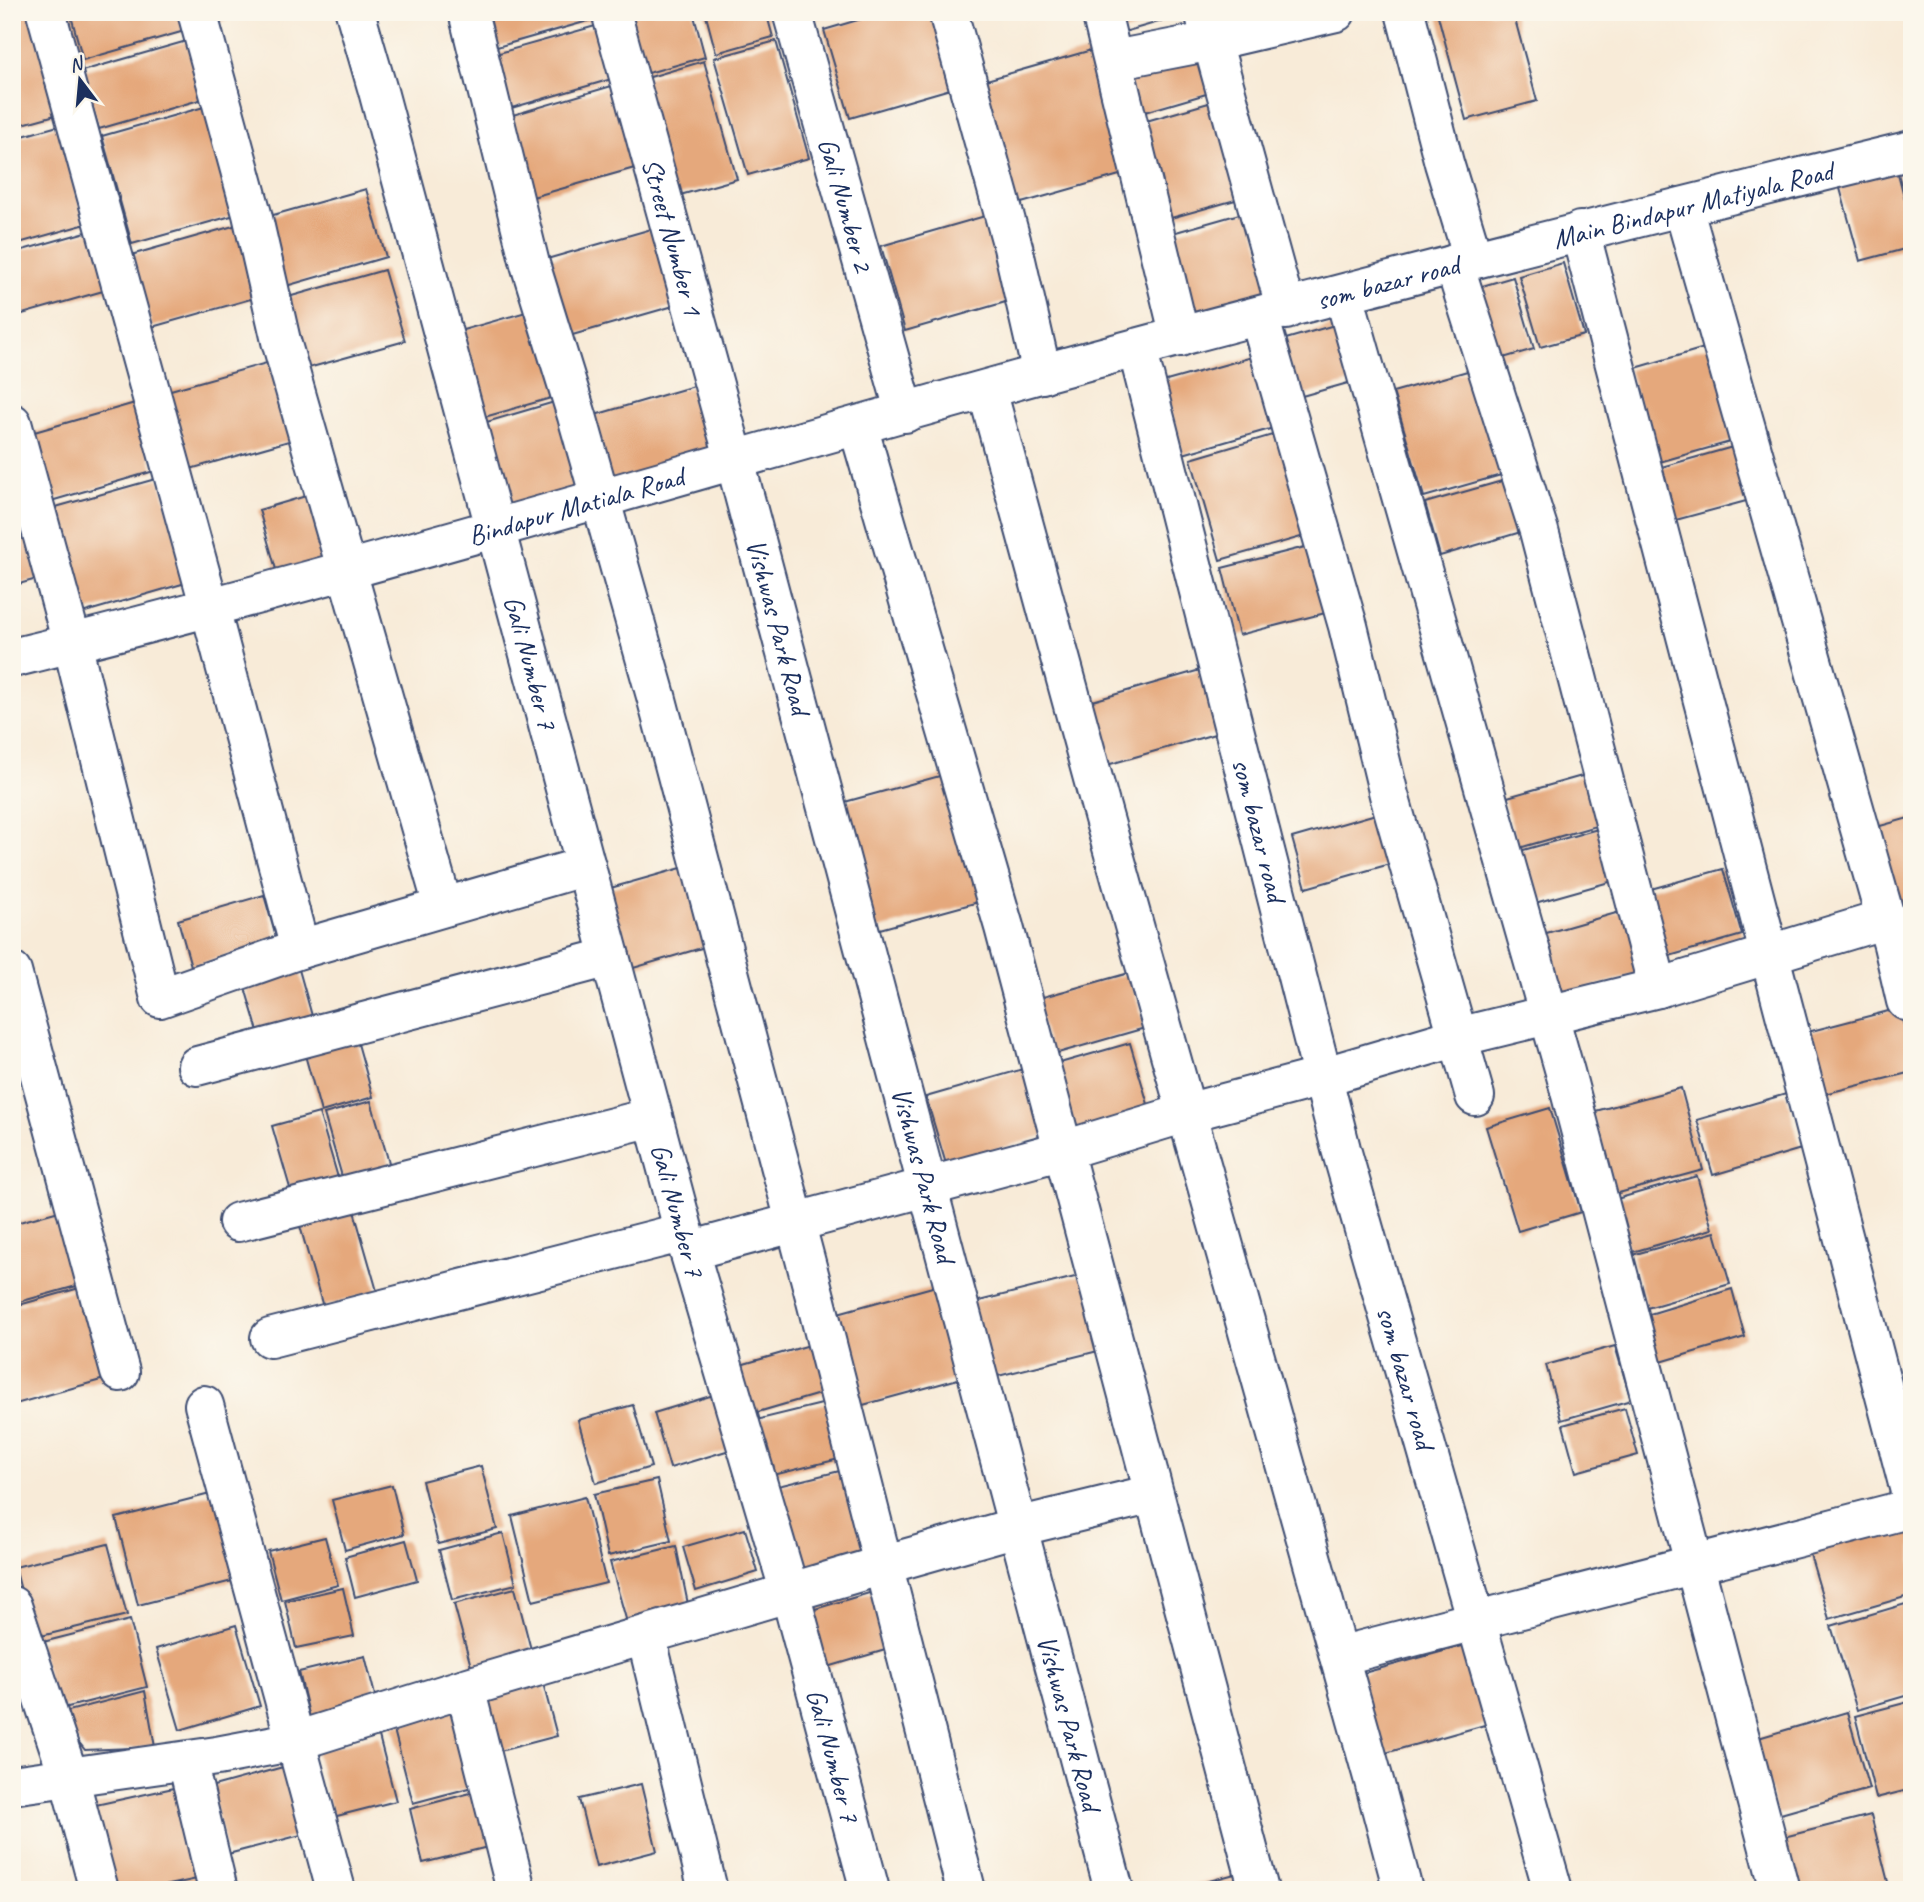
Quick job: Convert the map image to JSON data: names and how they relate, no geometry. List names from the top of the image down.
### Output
{
  "streets": {
    "street": [
      "Gali Number 2",
      "Main Bindapur Matiyala Road",
      "Street Number 1",
      "som bazar road",
      "Bindapur Matiala Road",
      "Vishwas Park Road",
      "Gali Number 7"
    ]
  },
  "crossings": [
    ["Gali Number 2", "Bindapur Matiala Road"],
    ["Main Bindapur Matiyala Road", "som bazar road"],
    ["Street Number 1", "Bindapur Matiala Road"],
    ["Street Number 1", "Vishwas Park Road"],
    ["som bazar road", "Bindapur Matiala Road"],
    ["Bindapur Matiala Road", "Vishwas Park Road"],
    ["Bindapur Matiala Road", "Gali Number 7"]
  ],
  "north": "top"
}
